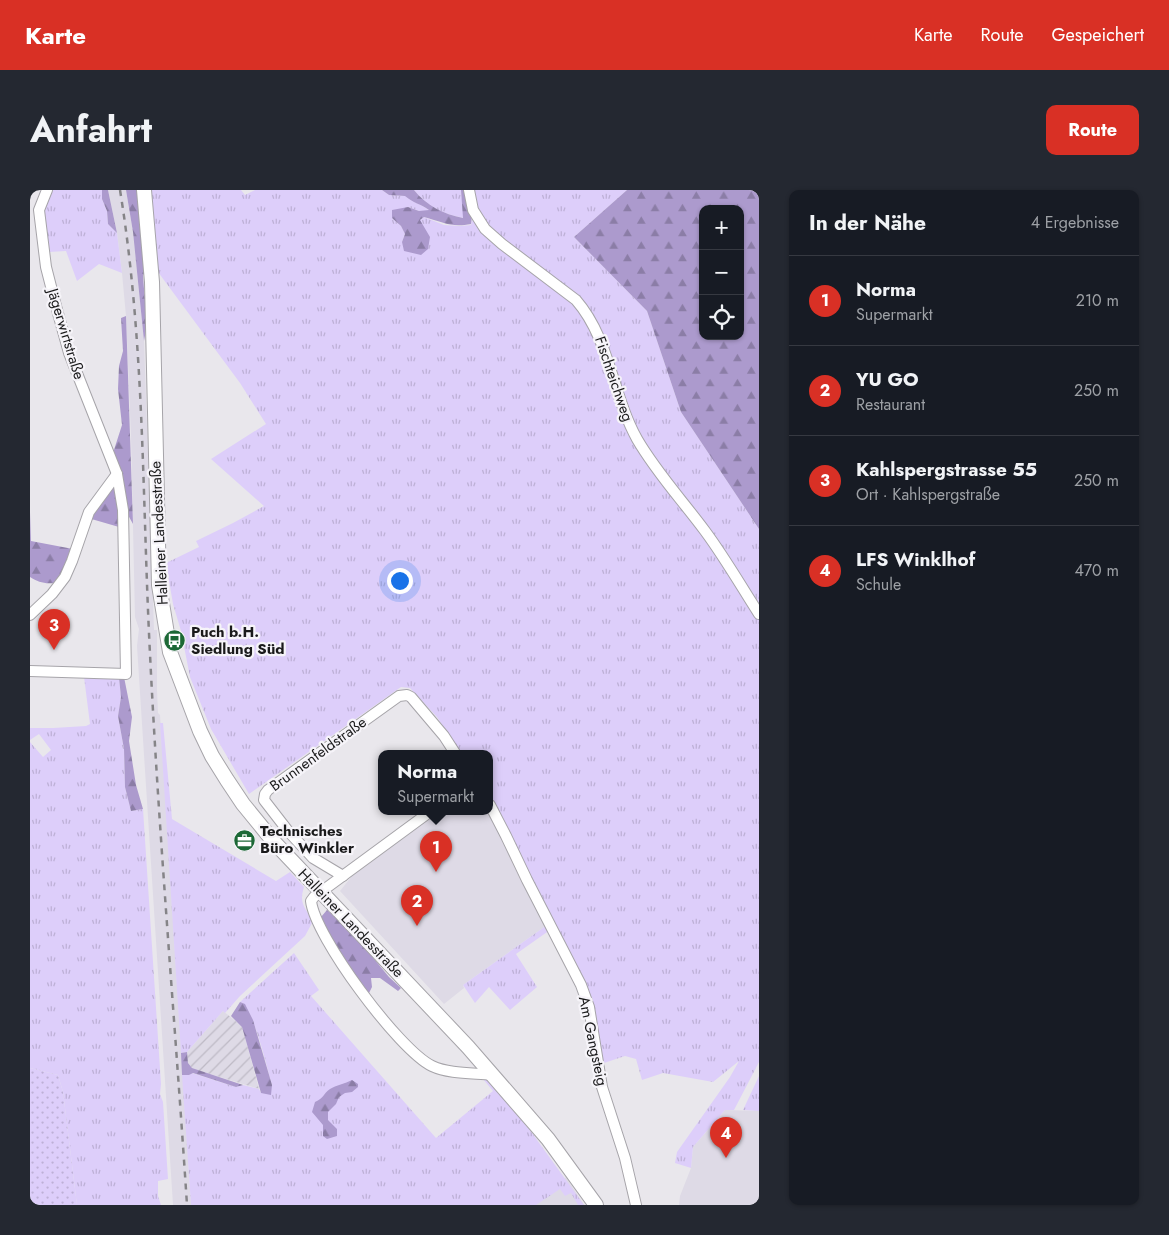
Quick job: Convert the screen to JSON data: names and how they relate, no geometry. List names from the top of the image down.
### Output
{
  "streets": {
    "main road": ["Halleiner Landesstraße"],
    "street": [
      "Jägerwirtstraße",
      "Fischteichweg",
      "Brunnenfeldstraße",
      "Am Gangsteig"
    ]
  },
  "places": {
    "bus stop": ["Puch b.H. Siedlung Süd"],
    "office": ["Technisches Büro Winkler"]
  },
  "page": {
    "header": "Karte",
    "nav": ["Karte", "Route", "Gespeichert"],
    "title": "Anfahrt",
    "buttons": "Route",
    "heading": ["In der Nähe", "4 Ergebnisse"],
    "map_buttons": ["+", "−"],
    "list": [
      {
        "mark": "1",
        "name": "Norma",
        "note": "Supermarkt",
        "value": "210 m"
      },
      {
        "mark": "2",
        "name": "YU GO",
        "note": "Restaurant",
        "value": "250 m"
      },
      {
        "mark": "3",
        "name": "Kahlspergstrasse 55",
        "note": "Ort · Kahlspergstraße",
        "value": "250 m"
      },
      {
        "mark": "4",
        "name": "LFS Winklhof",
        "note": "Schule",
        "value": "470 m"
      }
    ],
    "pins": [
      "3",
      "1",
      "2",
      "4"
    ],
    "popup": ["Norma", "Supermarkt"]
  }
}
